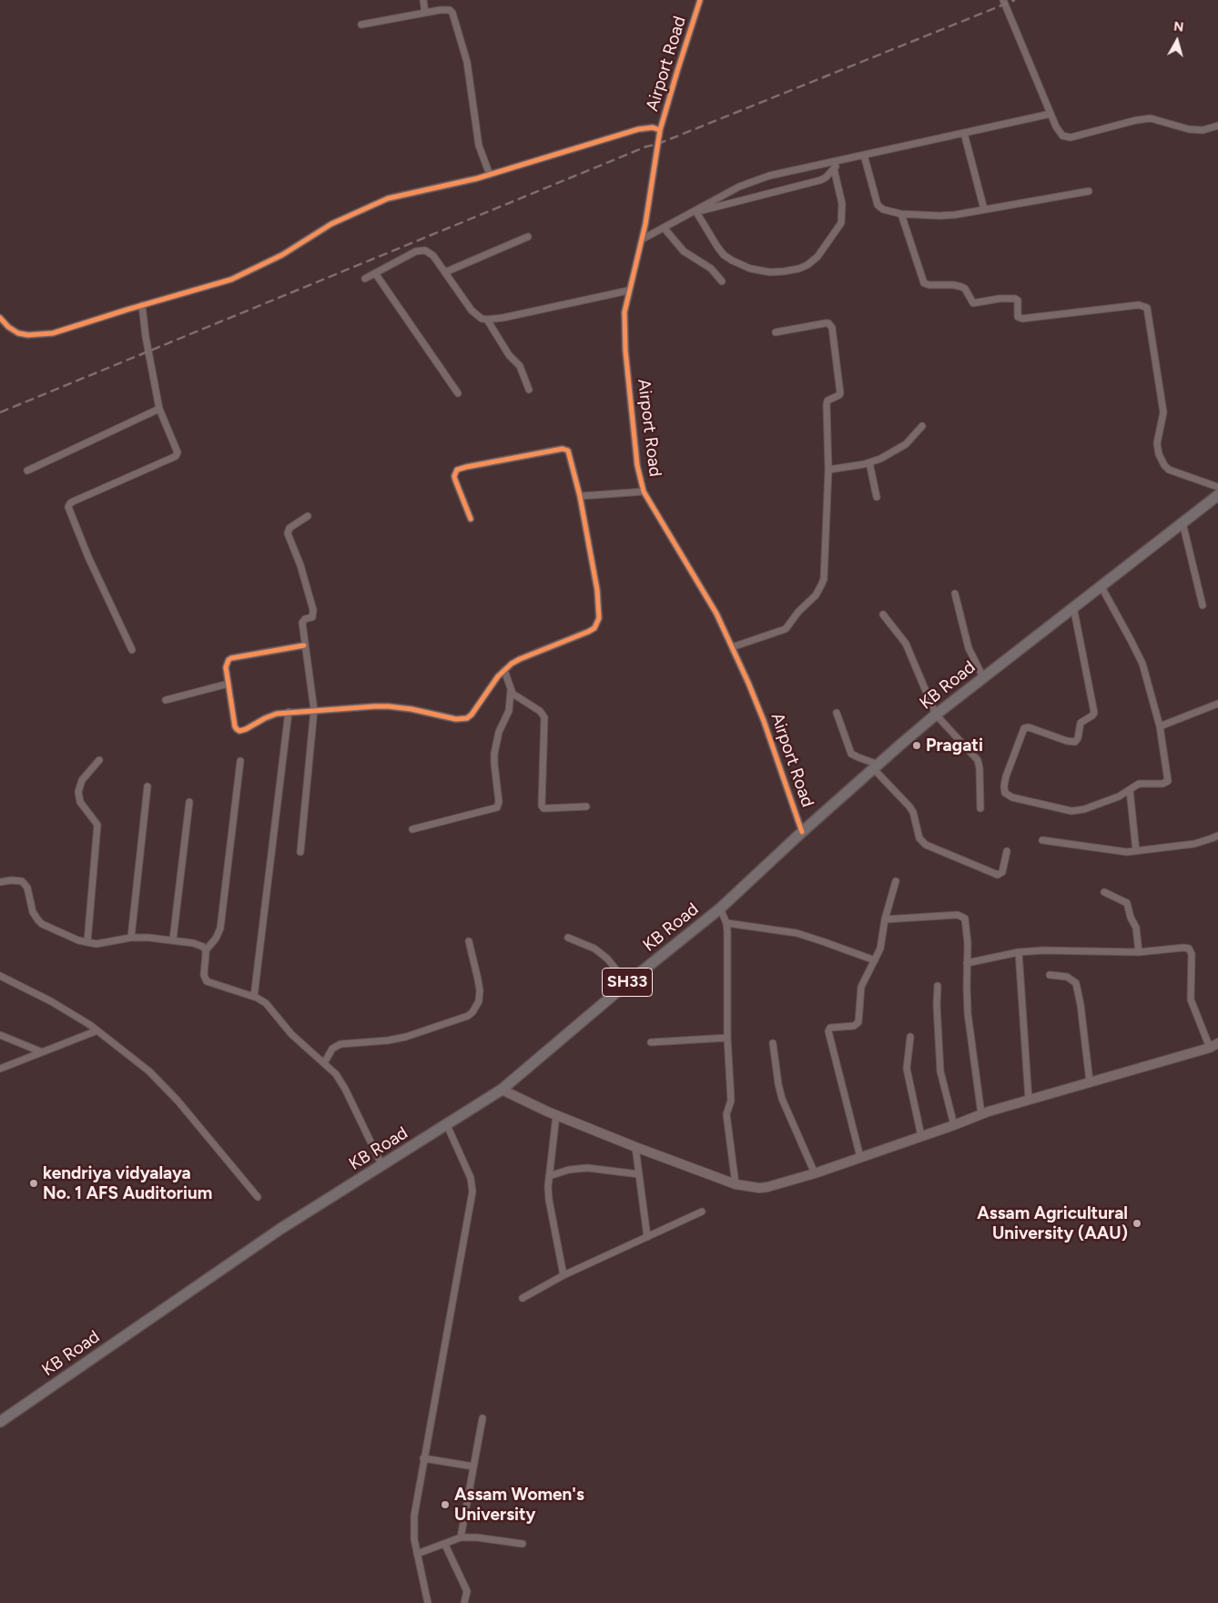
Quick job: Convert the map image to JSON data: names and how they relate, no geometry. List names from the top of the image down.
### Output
{
  "streets": {
    "main road": ["KB Road", "SH33"],
    "street": ["Airport Road"]
  },
  "crossings": [
    ["Airport Road", "KB Road"]
  ],
  "places": [
    "Pragati",
    "kendriya vidyalaya No. 1 AFS Auditorium",
    "Assam Agricultural University (AAU)",
    "Assam Women's University"
  ],
  "north": "top"
}
